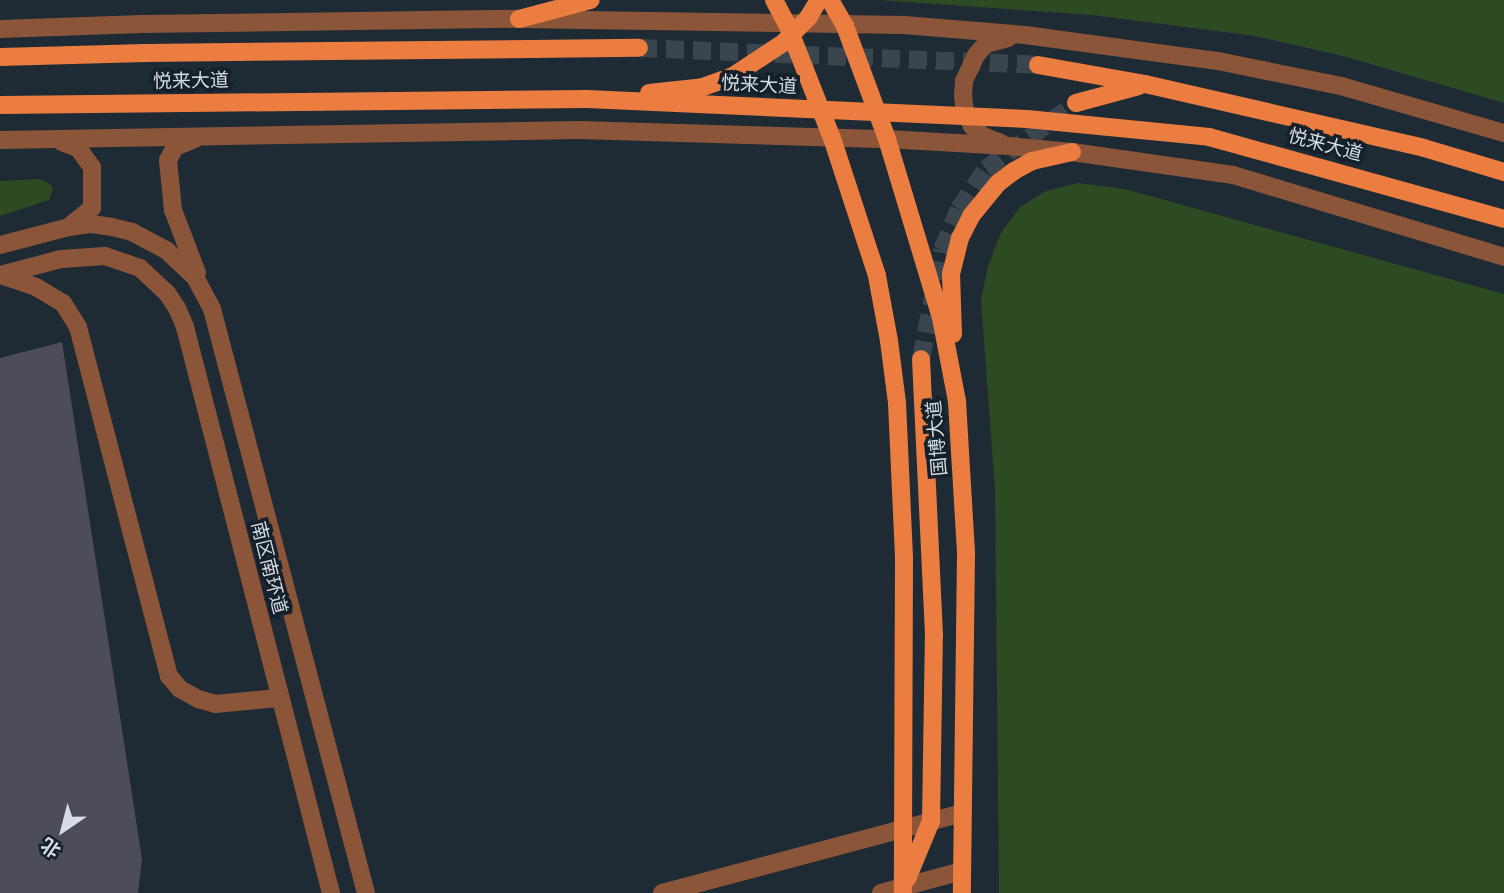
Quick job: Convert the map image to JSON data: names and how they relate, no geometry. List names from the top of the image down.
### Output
{
  "streets": {
    "main road": ["悦来大道", "国博大道"],
    "street": ["南区南环道"]
  },
  "north": "bottom left"
}
